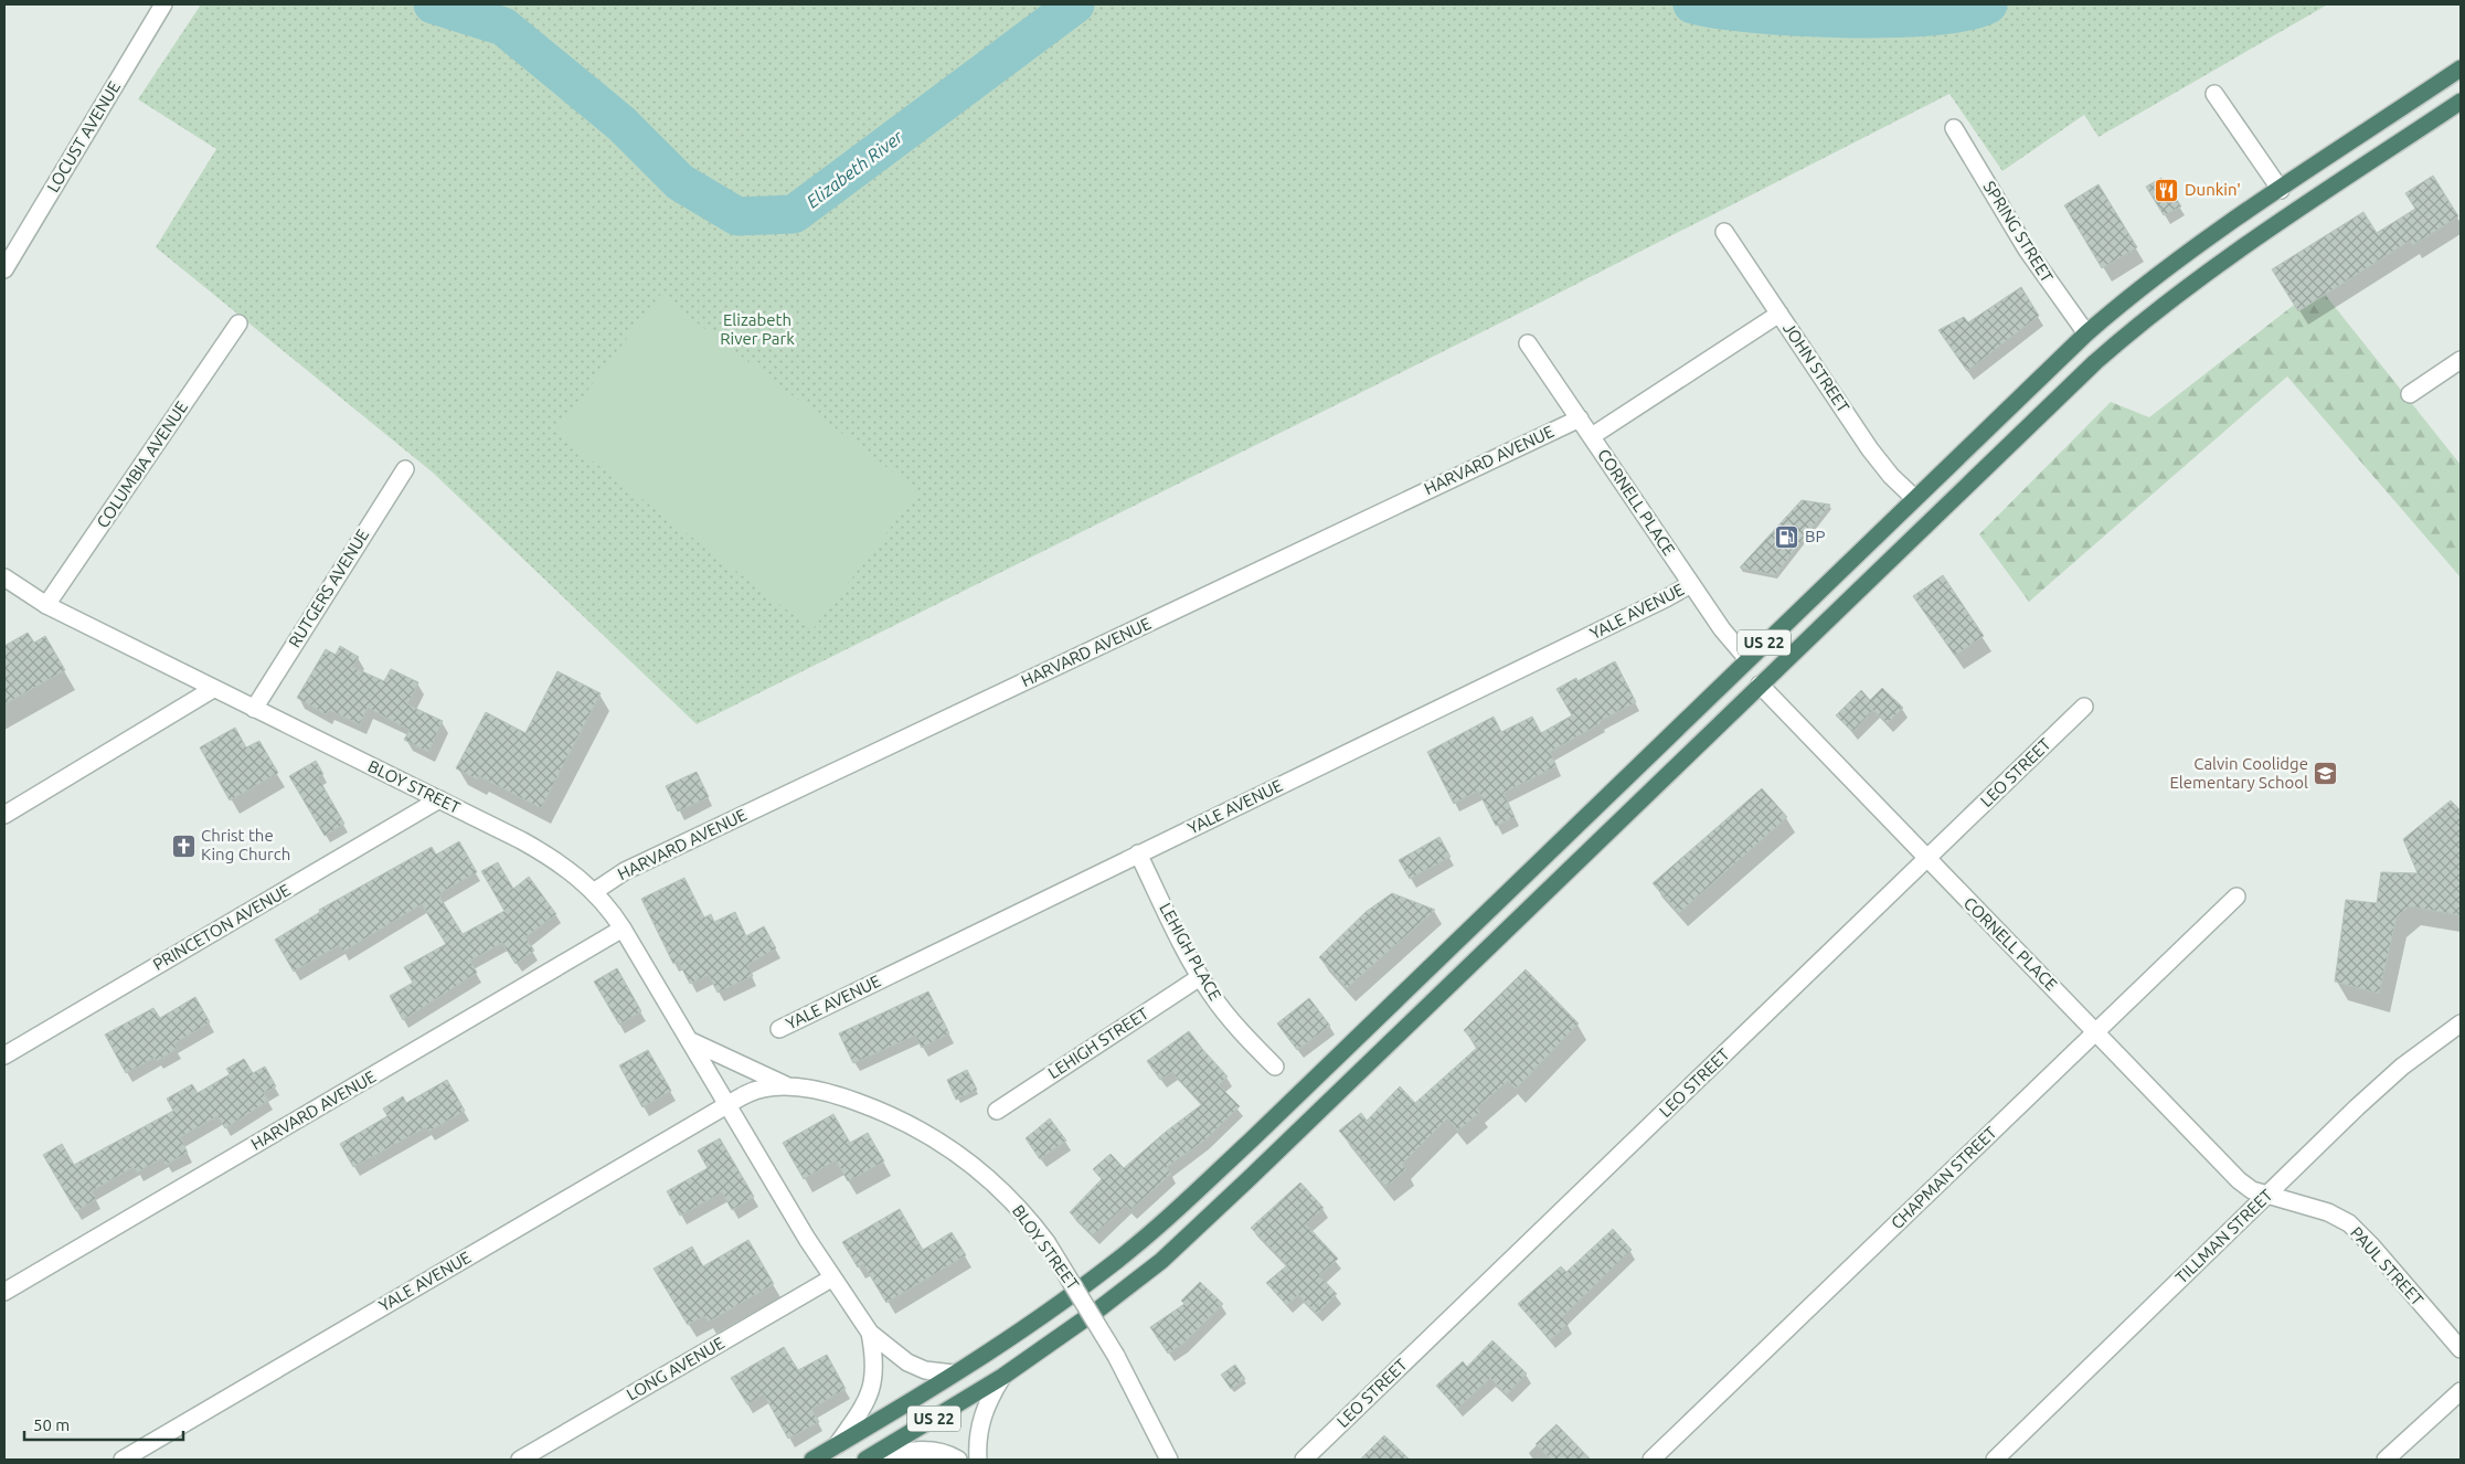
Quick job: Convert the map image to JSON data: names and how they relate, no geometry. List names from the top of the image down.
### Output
{
  "streets": {
    "highway": ["US 22"],
    "street": [
      "LOCUST AVENUE",
      "SPRING STREET",
      "JOHN STREET",
      "HARVARD AVENUE",
      "COLUMBIA AVENUE",
      "CORNELL PLACE",
      "RUTGERS AVENUE",
      "YALE AVENUE",
      "LEO STREET",
      "BLOY STREET",
      "PRINCETON AVENUE",
      "LEHIGH PLACE",
      "LEHIGH STREET",
      "CHAPMAN STREET",
      "TILLMAN STREET",
      "PAUL STREET",
      "LONG AVENUE"
    ]
  },
  "crossings": [
    ["SPRING STREET", "US 22"],
    ["JOHN STREET", "US 22"],
    ["HARVARD AVENUE", "CORNELL PLACE"],
    ["HARVARD AVENUE", "BLOY STREET"],
    ["COLUMBIA AVENUE", "BLOY STREET"],
    ["CORNELL PLACE", "YALE AVENUE"],
    ["CORNELL PLACE", "US 22"],
    ["CORNELL PLACE", "LEO STREET"],
    ["CORNELL PLACE", "CHAPMAN STREET"],
    ["CORNELL PLACE", "TILLMAN STREET"],
    ["CORNELL PLACE", "PAUL STREET"],
    ["RUTGERS AVENUE", "BLOY STREET"],
    ["YALE AVENUE", "BLOY STREET"],
    ["YALE AVENUE", "LEHIGH PLACE"],
    ["US 22", "BLOY STREET"],
    ["BLOY STREET", "PRINCETON AVENUE"],
    ["BLOY STREET", "LONG AVENUE"],
    ["LEHIGH PLACE", "LEHIGH STREET"],
    ["TILLMAN STREET", "PAUL STREET"]
  ],
  "water": ["Elizabeth River"],
  "parks": ["Elizabeth River Park"],
  "places": {
    "restaurant": ["Dunkin'"],
    "fuel station": ["BP"],
    "school or university": ["Calvin Coolidge Elementary School"],
    "church": ["Christ the King Church"]
  },
  "scale_bar": "50 m"
}
